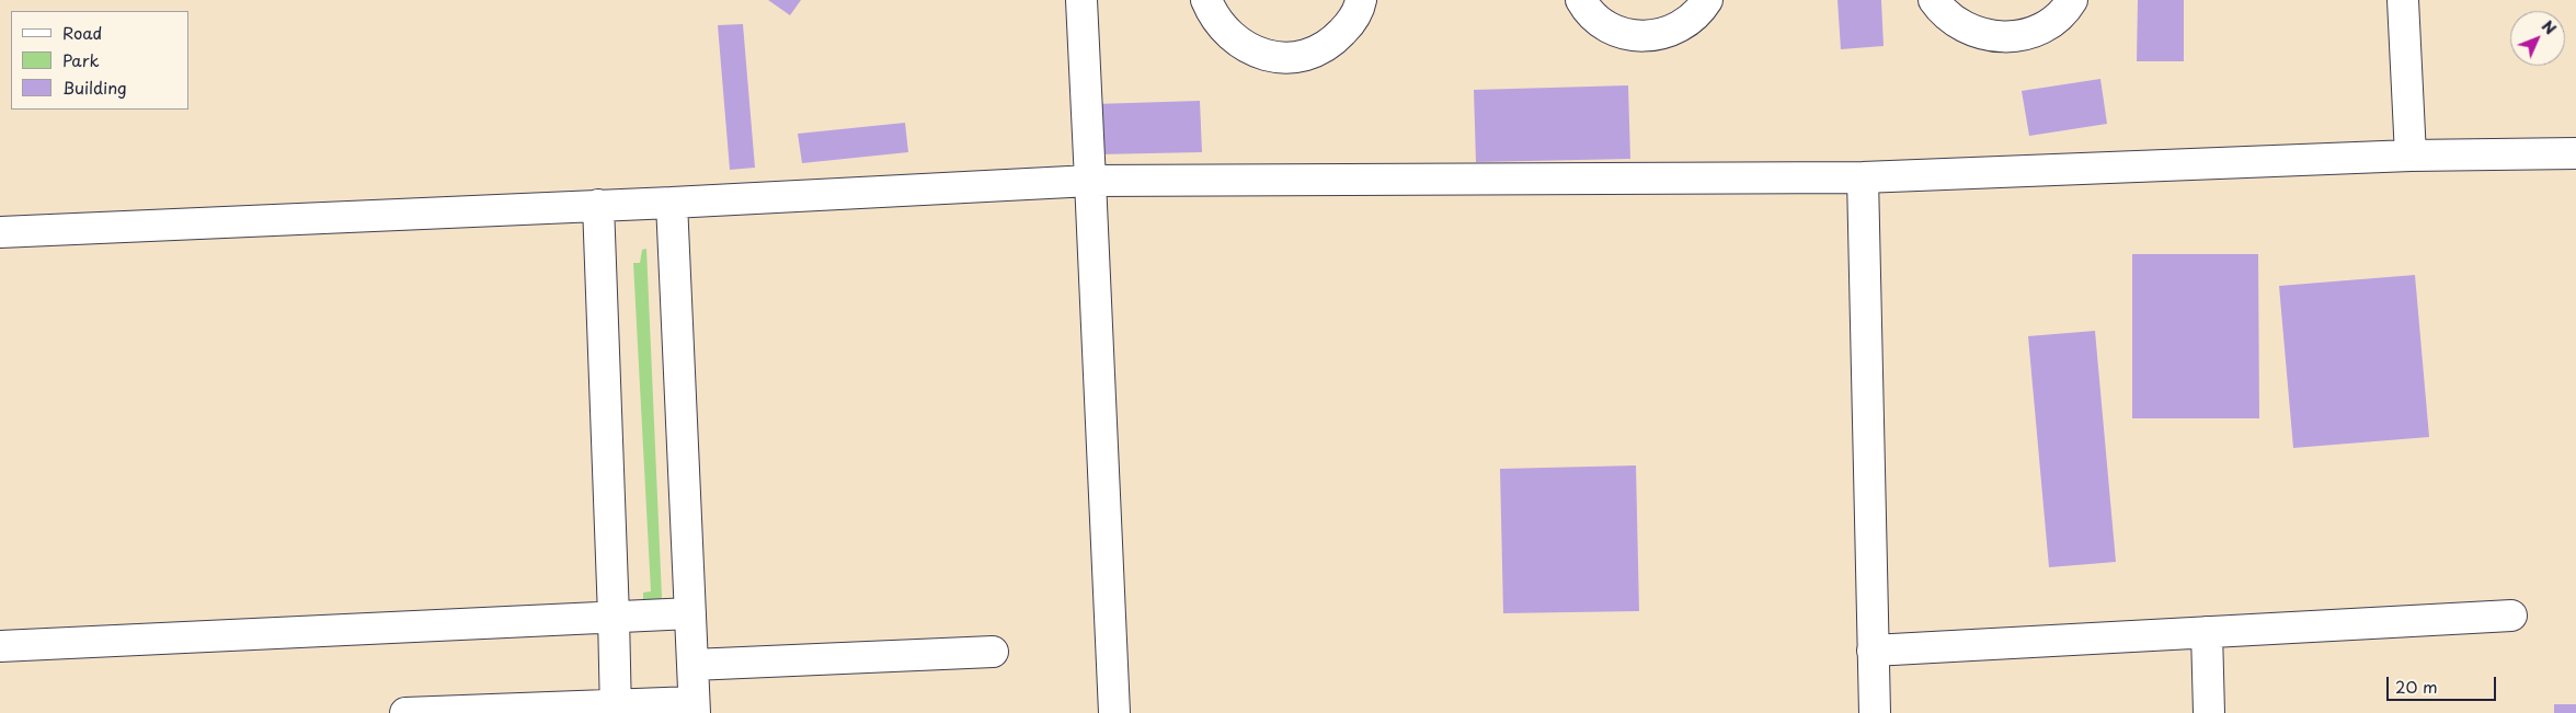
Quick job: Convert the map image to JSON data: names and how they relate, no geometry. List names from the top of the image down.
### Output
{
  "legend": ["Road", "Park", "Building"],
  "scale_bar": "20 m",
  "north": "top right"
}
